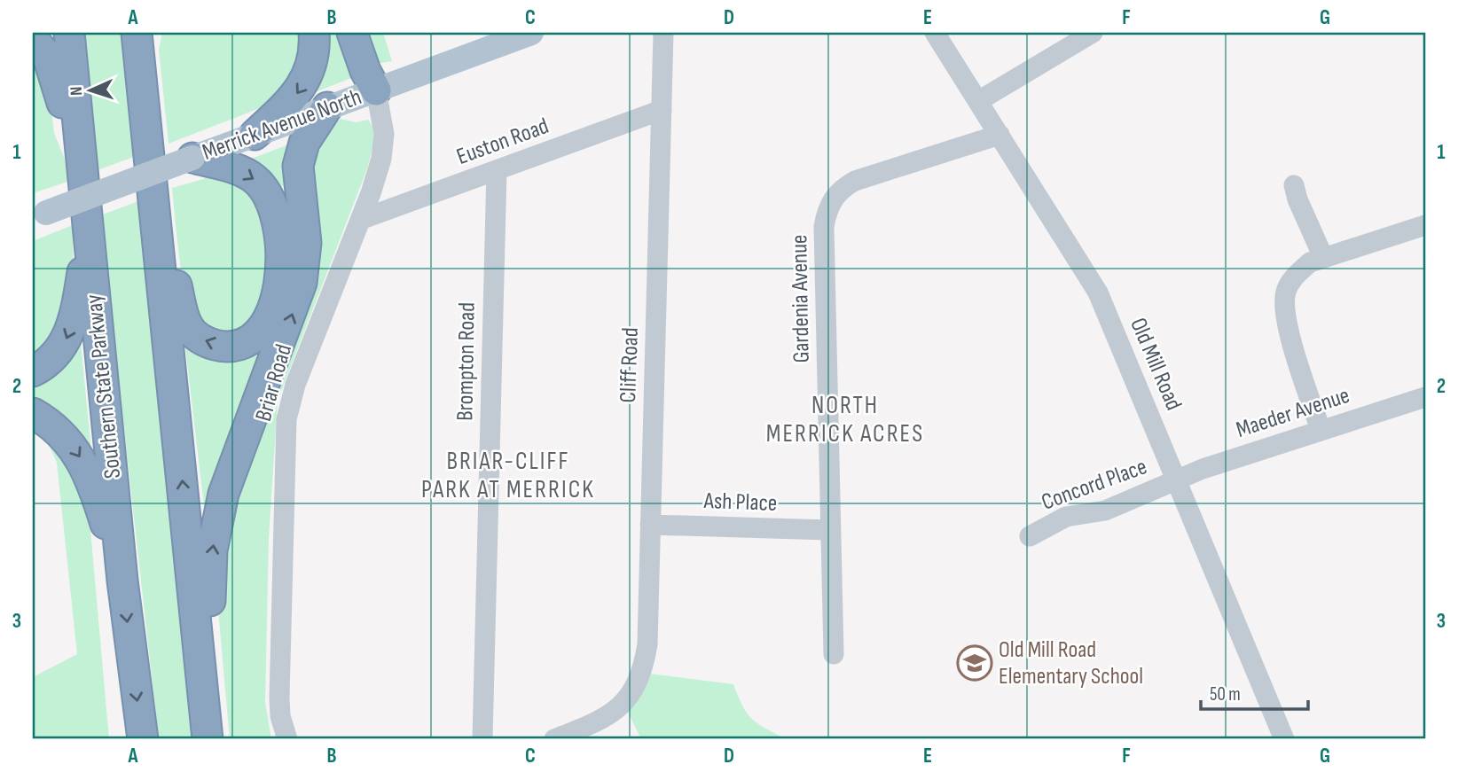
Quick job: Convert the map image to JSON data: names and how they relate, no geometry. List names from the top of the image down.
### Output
{
  "streets": {
    "highway": ["Southern State Parkway"],
    "main road": ["Merrick Avenue North"],
    "street": [
      "Euston Road",
      "Gardenia Avenue",
      "Brompton Road",
      "Old Mill Road",
      "Cliff Road",
      "Briar Road",
      "Maeder Avenue",
      "Concord Place",
      "Ash Place"
    ]
  },
  "crossings": [
    ["Merrick Avenue North", "Briar Road"],
    ["Euston Road", "Brompton Road"],
    ["Euston Road", "Cliff Road"],
    ["Euston Road", "Briar Road"],
    ["Gardenia Avenue", "Old Mill Road"],
    ["Gardenia Avenue", "Ash Place"],
    ["Old Mill Road", "Maeder Avenue"],
    ["Old Mill Road", "Concord Place"],
    ["Cliff Road", "Ash Place"],
    ["Maeder Avenue", "Concord Place"]
  ],
  "districts": ["NORTH MERRICK ACRES", "BRIAR-CLIFF PARK AT MERRICK"],
  "places": {
    "school or university": ["Old Mill Road Elementary School"]
  },
  "scale_bar": "50 m",
  "north": "left",
  "grid": {
    "columns": [
      "A",
      "B",
      "C",
      "D",
      "E",
      "F",
      "G"
    ],
    "rows": ["1", "2", "3"]
  }
}
